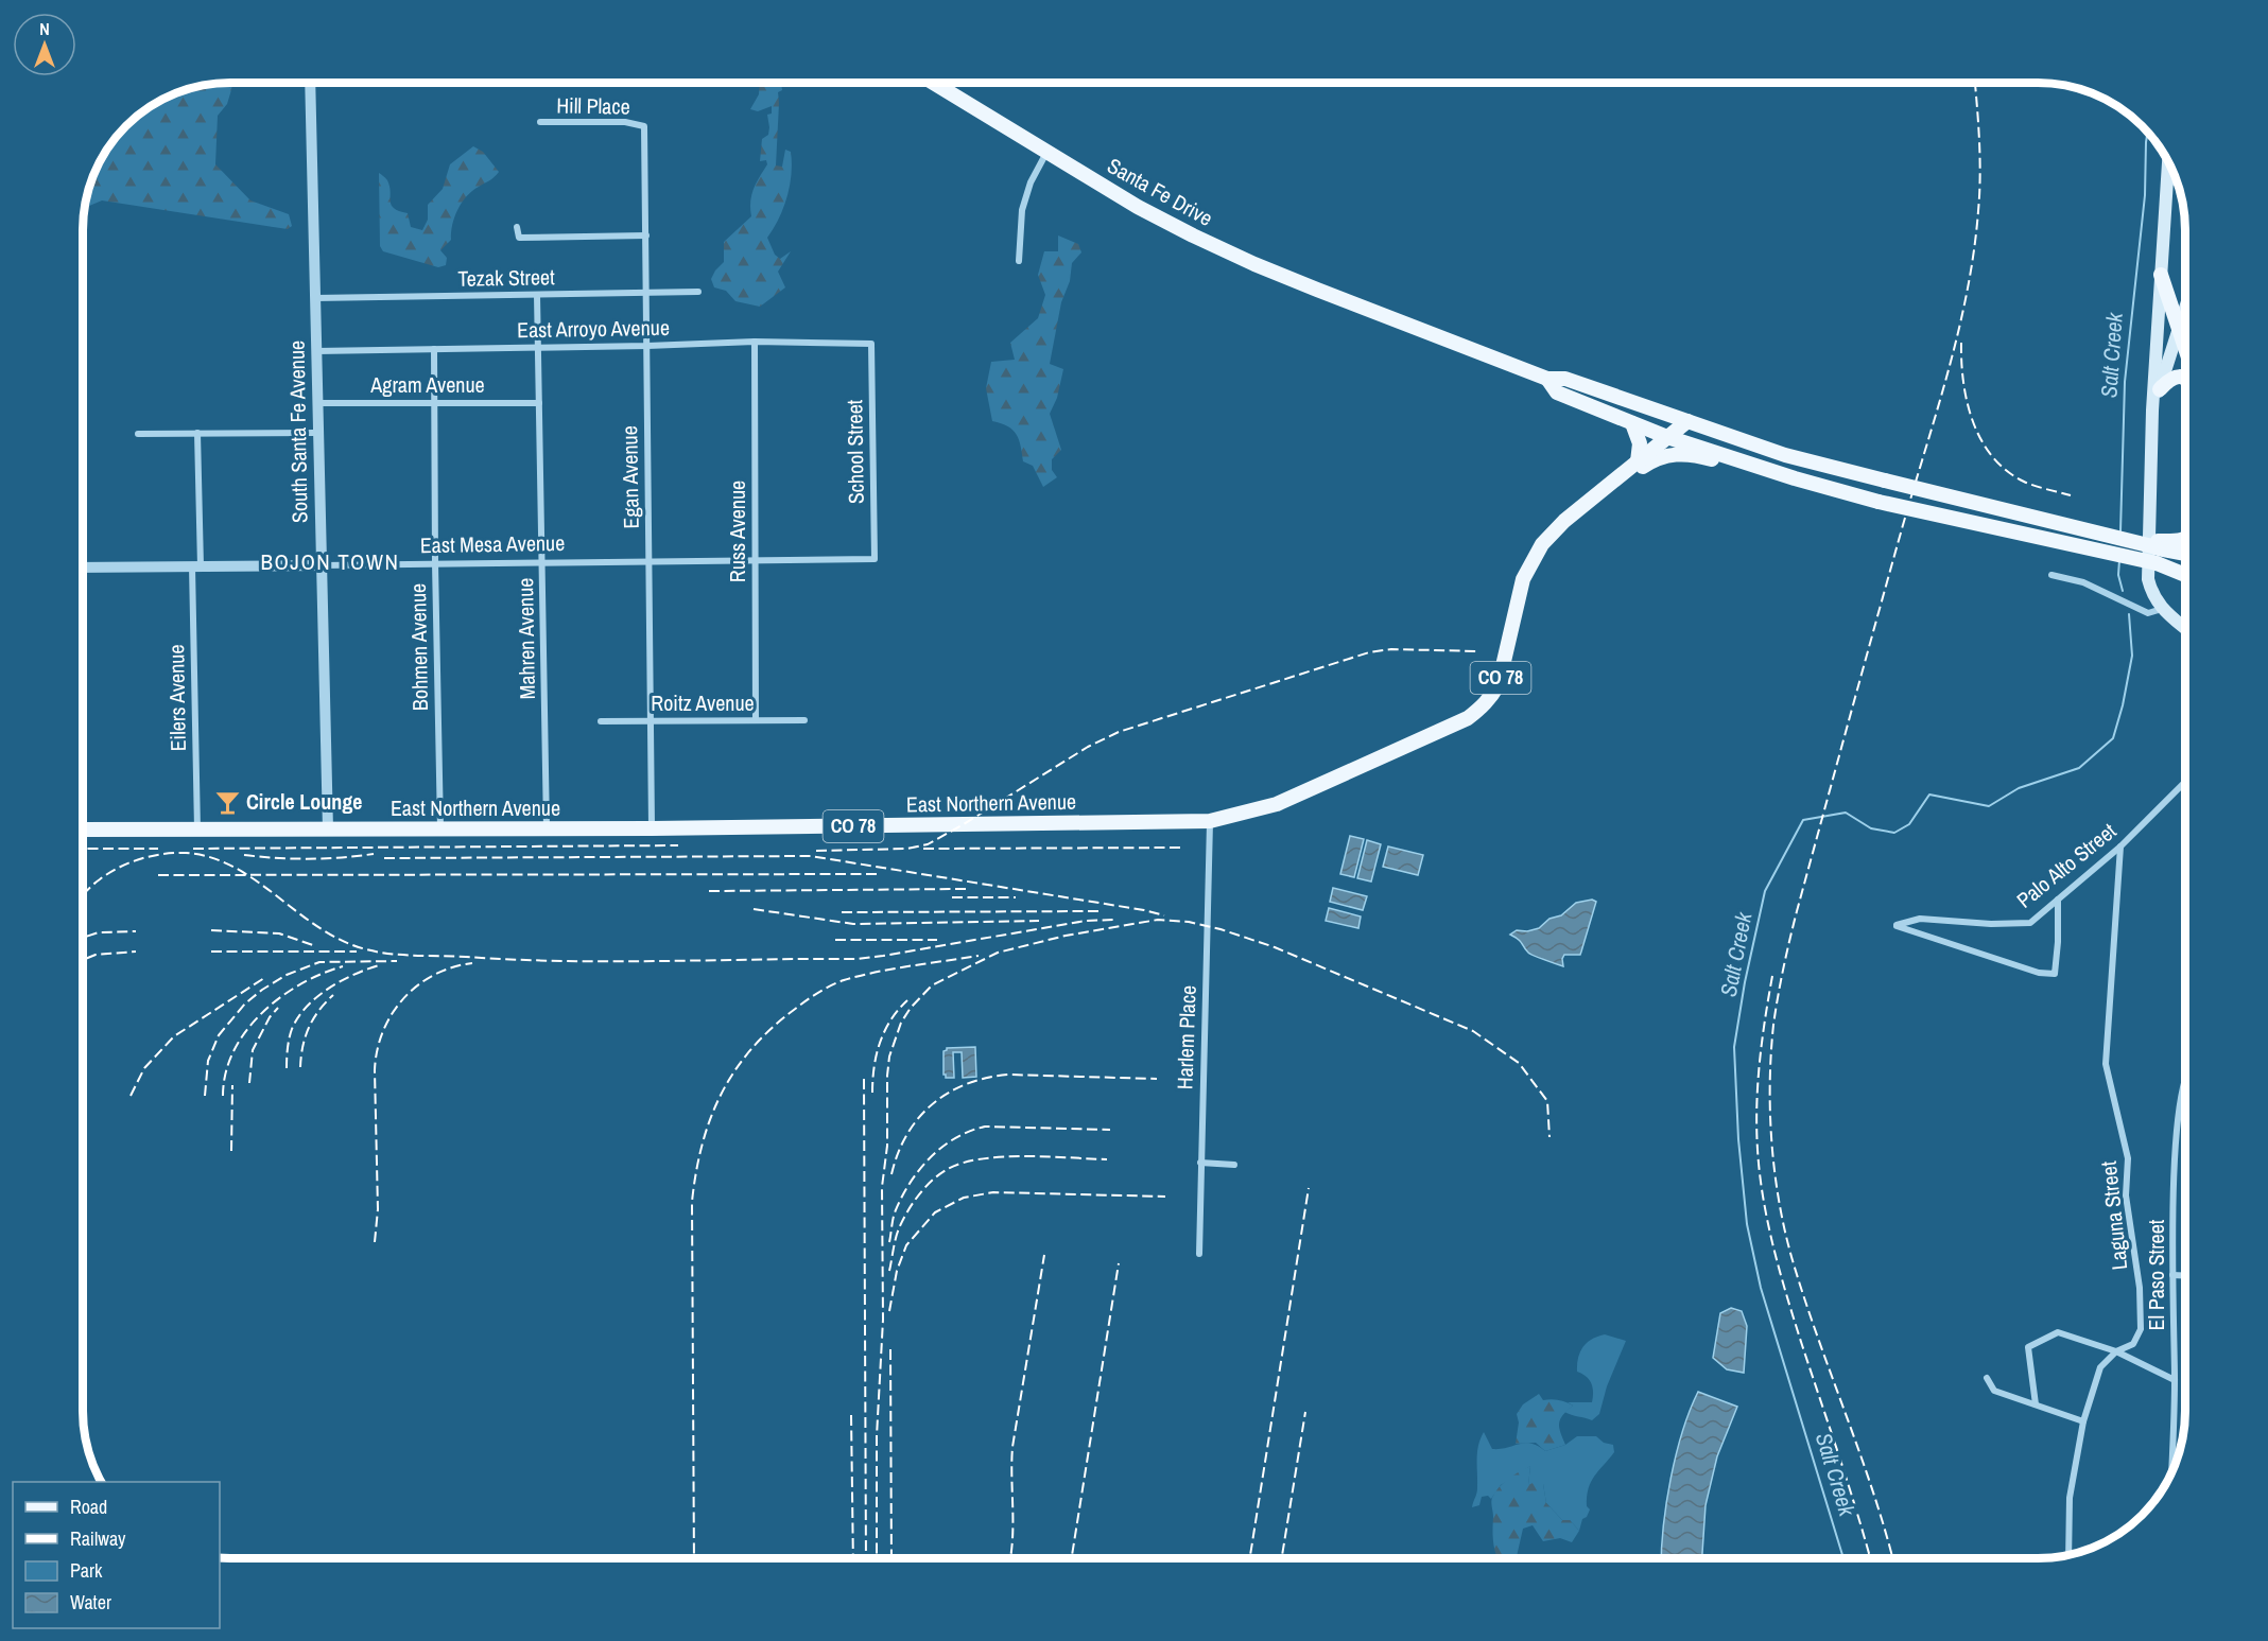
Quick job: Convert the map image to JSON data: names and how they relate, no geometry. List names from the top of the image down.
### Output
{
  "streets": {
    "main road": ["Santa Fe Drive", "CO 78", "East Northern Avenue"],
    "street": [
      "Hill Place",
      "Tezak Street",
      "East Arroyo Avenue",
      "Agram Avenue",
      "South Santa Fe Avenue",
      "School Street",
      "Egan Avenue",
      "Russ Avenue",
      "East Mesa Avenue",
      "Mahren Avenue",
      "Bohmen Avenue",
      "Eilers Avenue",
      "Roitz Avenue",
      "Palo Alto Street",
      "Harlem Place",
      "Laguna Street",
      "El Paso Street"
    ]
  },
  "crossings": [
    ["Hill Place", "Egan Avenue"],
    ["Tezak Street", "South Santa Fe Avenue"],
    ["Tezak Street", "Egan Avenue"],
    ["Tezak Street", "Mahren Avenue"],
    ["East Arroyo Avenue", "South Santa Fe Avenue"],
    ["East Arroyo Avenue", "School Street"],
    ["East Arroyo Avenue", "Egan Avenue"],
    ["East Arroyo Avenue", "Russ Avenue"],
    ["East Arroyo Avenue", "Mahren Avenue"],
    ["East Arroyo Avenue", "Bohmen Avenue"],
    ["Agram Avenue", "South Santa Fe Avenue"],
    ["Agram Avenue", "Mahren Avenue"],
    ["Agram Avenue", "Bohmen Avenue"],
    ["South Santa Fe Avenue", "East Mesa Avenue"],
    ["South Santa Fe Avenue", "East Northern Avenue"],
    ["School Street", "East Mesa Avenue"],
    ["Egan Avenue", "East Mesa Avenue"],
    ["Egan Avenue", "Roitz Avenue"],
    ["Egan Avenue", "East Northern Avenue"],
    ["Russ Avenue", "East Mesa Avenue"],
    ["Russ Avenue", "Roitz Avenue"],
    ["East Mesa Avenue", "Mahren Avenue"],
    ["East Mesa Avenue", "Bohmen Avenue"],
    ["East Mesa Avenue", "Eilers Avenue"],
    ["Mahren Avenue", "East Northern Avenue"],
    ["Bohmen Avenue", "East Northern Avenue"],
    ["Eilers Avenue", "East Northern Avenue"],
    ["East Northern Avenue", "Harlem Place"],
    ["Palo Alto Street", "Laguna Street"]
  ],
  "districts": ["BOJON TOWN"],
  "water": ["Salt Creek"],
  "places": {
    "bar": ["Circle Lounge"]
  },
  "legend": [
    "Road",
    "Railway",
    "Park",
    "Water"
  ],
  "north": "top"
}
